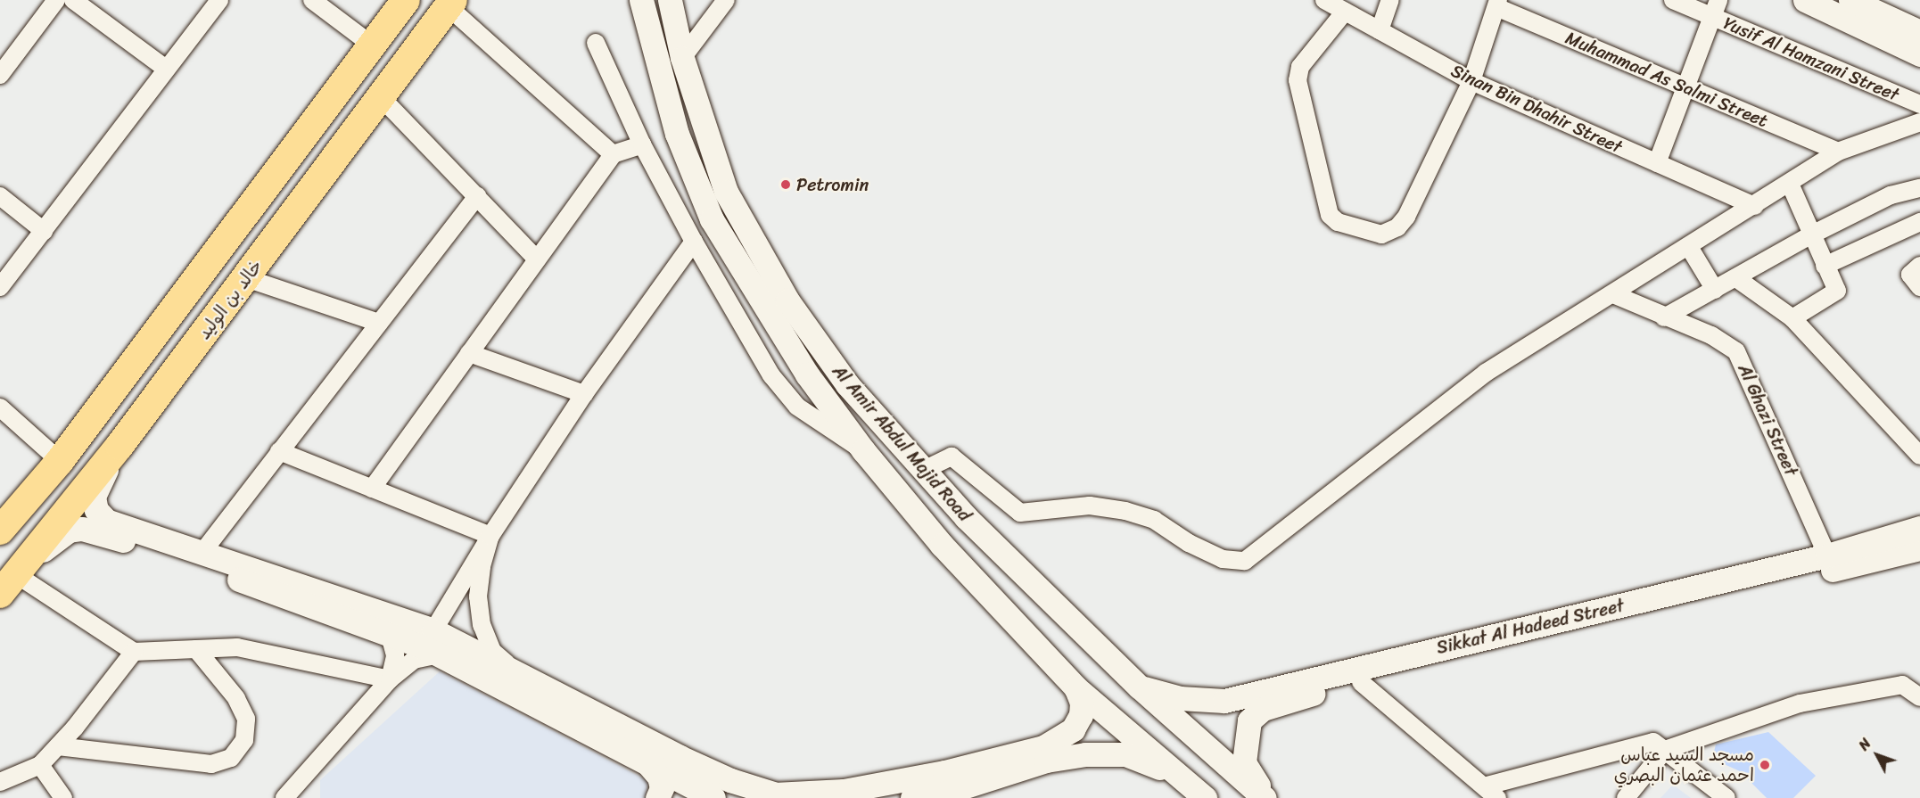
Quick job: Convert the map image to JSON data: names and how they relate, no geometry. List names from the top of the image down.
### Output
{
  "streets": {
    "main road": ["خالد بن الوليد", "Al Amir Abdul Majid Road", "Sikkat Al Hadeed Street"],
    "street": [
      "Yusif Al Hamzani Street",
      "Muhammad As Salmi Street",
      "Sinan Bin Dhahir Street",
      "Al Ghazi Street"
    ]
  },
  "crossings": [
    ["Al Ghazi Street", "Sikkat Al Hadeed Street"],
    ["Al Amir Abdul Majid Road", "Sikkat Al Hadeed Street"]
  ],
  "places": ["Petromin", "مسجد السيد عباس احمد عثمان البصري"],
  "north": "top left"
}
